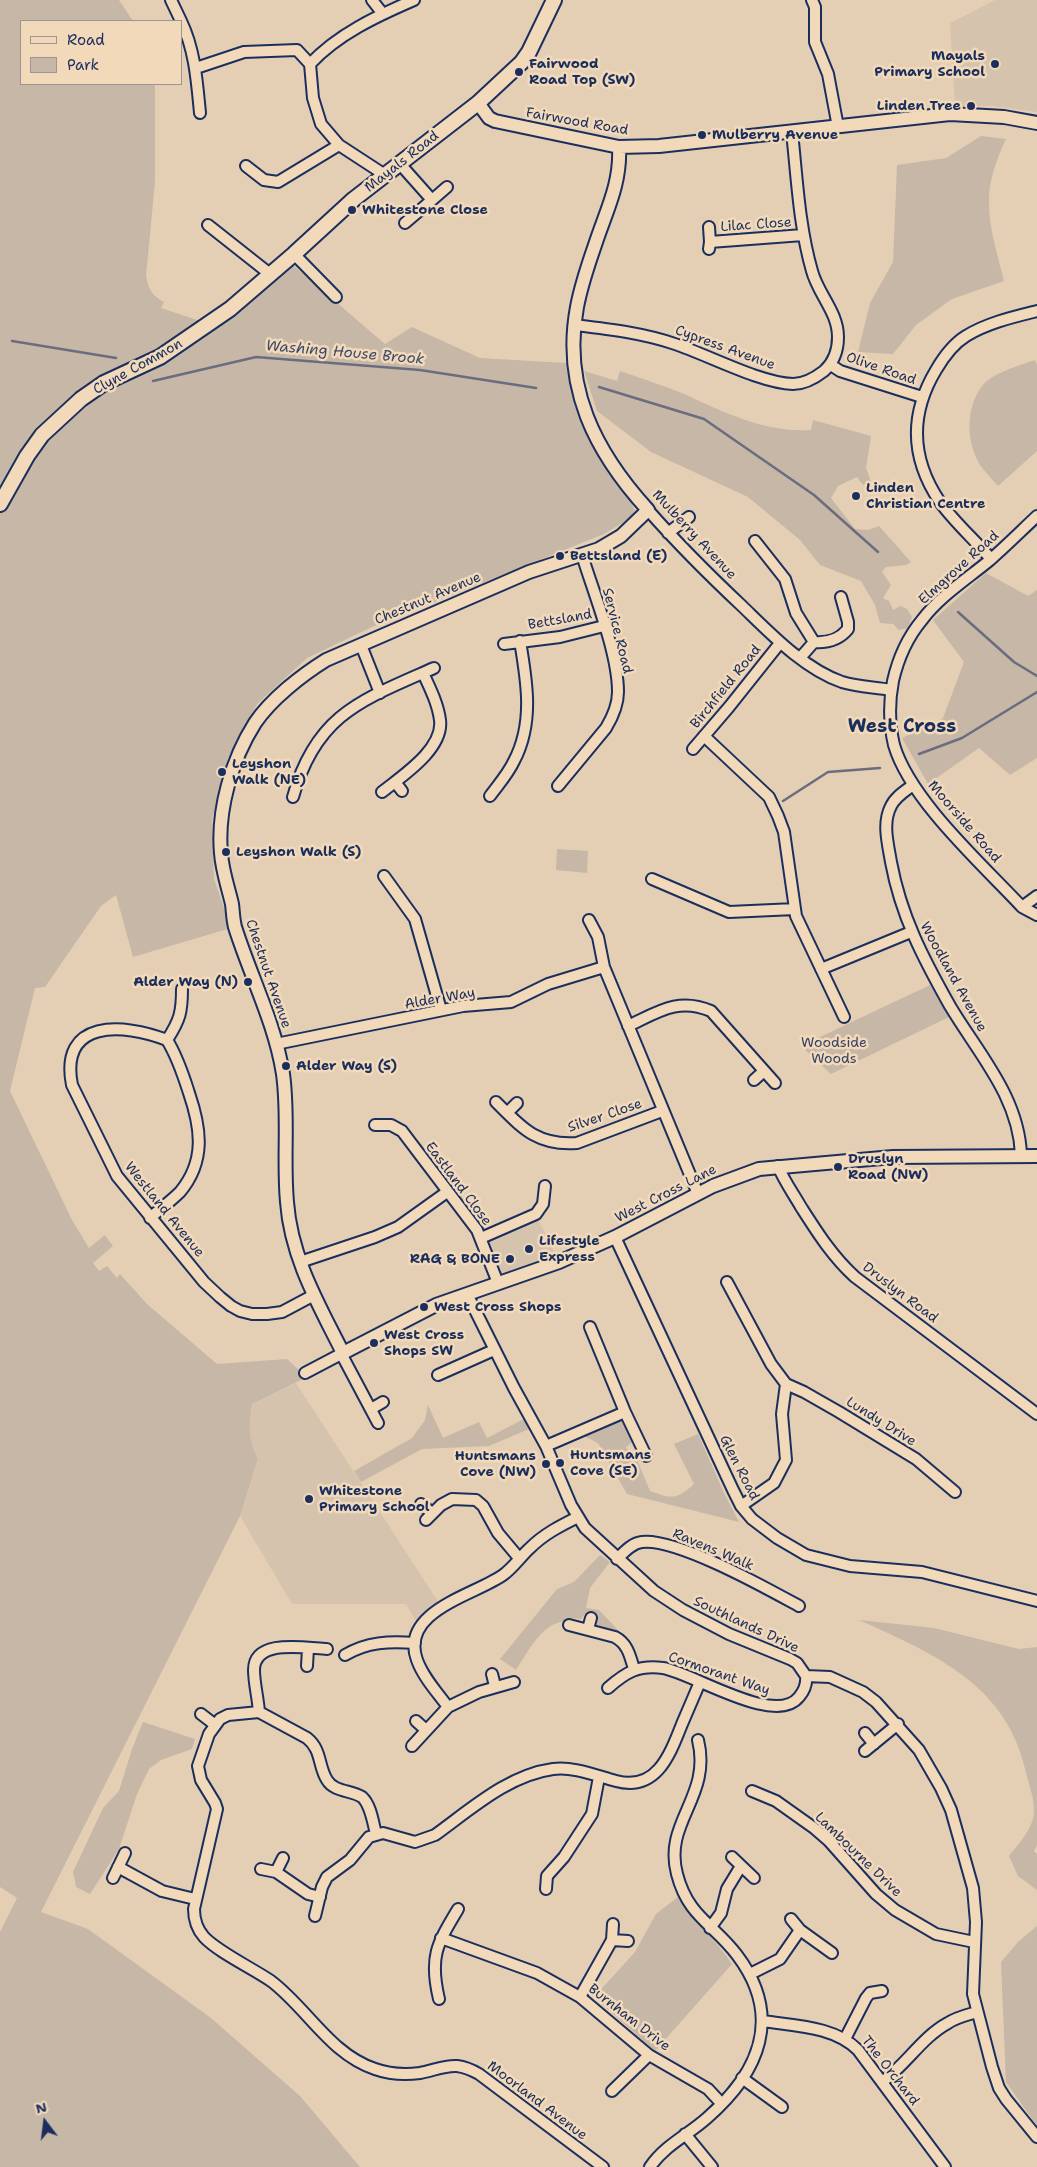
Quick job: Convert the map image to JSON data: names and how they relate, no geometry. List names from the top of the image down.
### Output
{
  "streets": {
    "main road": ["Mayals Road", "Clyne Common"],
    "street": [
      "Fairwood Road",
      "Lilac Close",
      "Cypress Avenue",
      "Olive Road",
      "Mulberry Avenue",
      "Elmgrove Road",
      "Chestnut Avenue",
      "Bettsland",
      "Service Road",
      "Birchfield Road",
      "Moorside Road",
      "Woodland Avenue",
      "Alder Way",
      "Silver Close",
      "Eastland Close",
      "West Cross Lane",
      "Westland Avenue",
      "Druslyn Road",
      "Lundy Drive",
      "Glen Road",
      "Ravens Walk",
      "Southlands Drive",
      "Cormorant Way",
      "Lambourne Drive",
      "Burnham Drive",
      "The Orchard",
      "Moorland Avenue"
    ]
  },
  "crossings": [
    ["Fairwood Road", "Mayals Road"],
    ["Fairwood Road", "Mulberry Avenue"],
    ["Mayals Road", "Clyne Common"],
    ["Cypress Avenue", "Olive Road"],
    ["Cypress Avenue", "Mulberry Avenue"],
    ["Mulberry Avenue", "Elmgrove Road"],
    ["Mulberry Avenue", "Chestnut Avenue"],
    ["Mulberry Avenue", "Birchfield Road"],
    ["Elmgrove Road", "Moorside Road"],
    ["Chestnut Avenue", "Service Road"],
    ["Chestnut Avenue", "Alder Way"],
    ["Chestnut Avenue", "West Cross Lane"],
    ["Chestnut Avenue", "Westland Avenue"],
    ["Bettsland", "Service Road"],
    ["Moorside Road", "Woodland Avenue"],
    ["Woodland Avenue", "West Cross Lane"],
    ["Eastland Close", "West Cross Lane"],
    ["West Cross Lane", "Druslyn Road"],
    ["West Cross Lane", "Glen Road"],
    ["West Cross Lane", "Southlands Drive"],
    ["Ravens Walk", "Southlands Drive"],
    ["Southlands Drive", "Cormorant Way"]
  ],
  "districts": ["West Cross"],
  "water": ["Washing House Brook"],
  "parks": ["Woodside Woods"],
  "places": [
    "Mayals Primary School",
    "Fairwood Road Top (SW)",
    "Linden Tree",
    "Mulberry Avenue",
    "Whitestone Close",
    "Linden Christian Centre",
    "Bettsland (E)",
    "Leyshon Walk (NE)",
    "Leyshon Walk (S)",
    "Alder Way (N)",
    "Alder Way (S)",
    "Druslyn Road (NW)",
    "Lifestyle Express",
    "RAG & BONE",
    "West Cross Shops",
    "West Cross Shops SW",
    "Huntsmans Cove (SE)",
    "Huntsmans Cove (NW)",
    "Whitestone Primary School"
  ],
  "legend": ["Road", "Park"],
  "north": "top"
}
